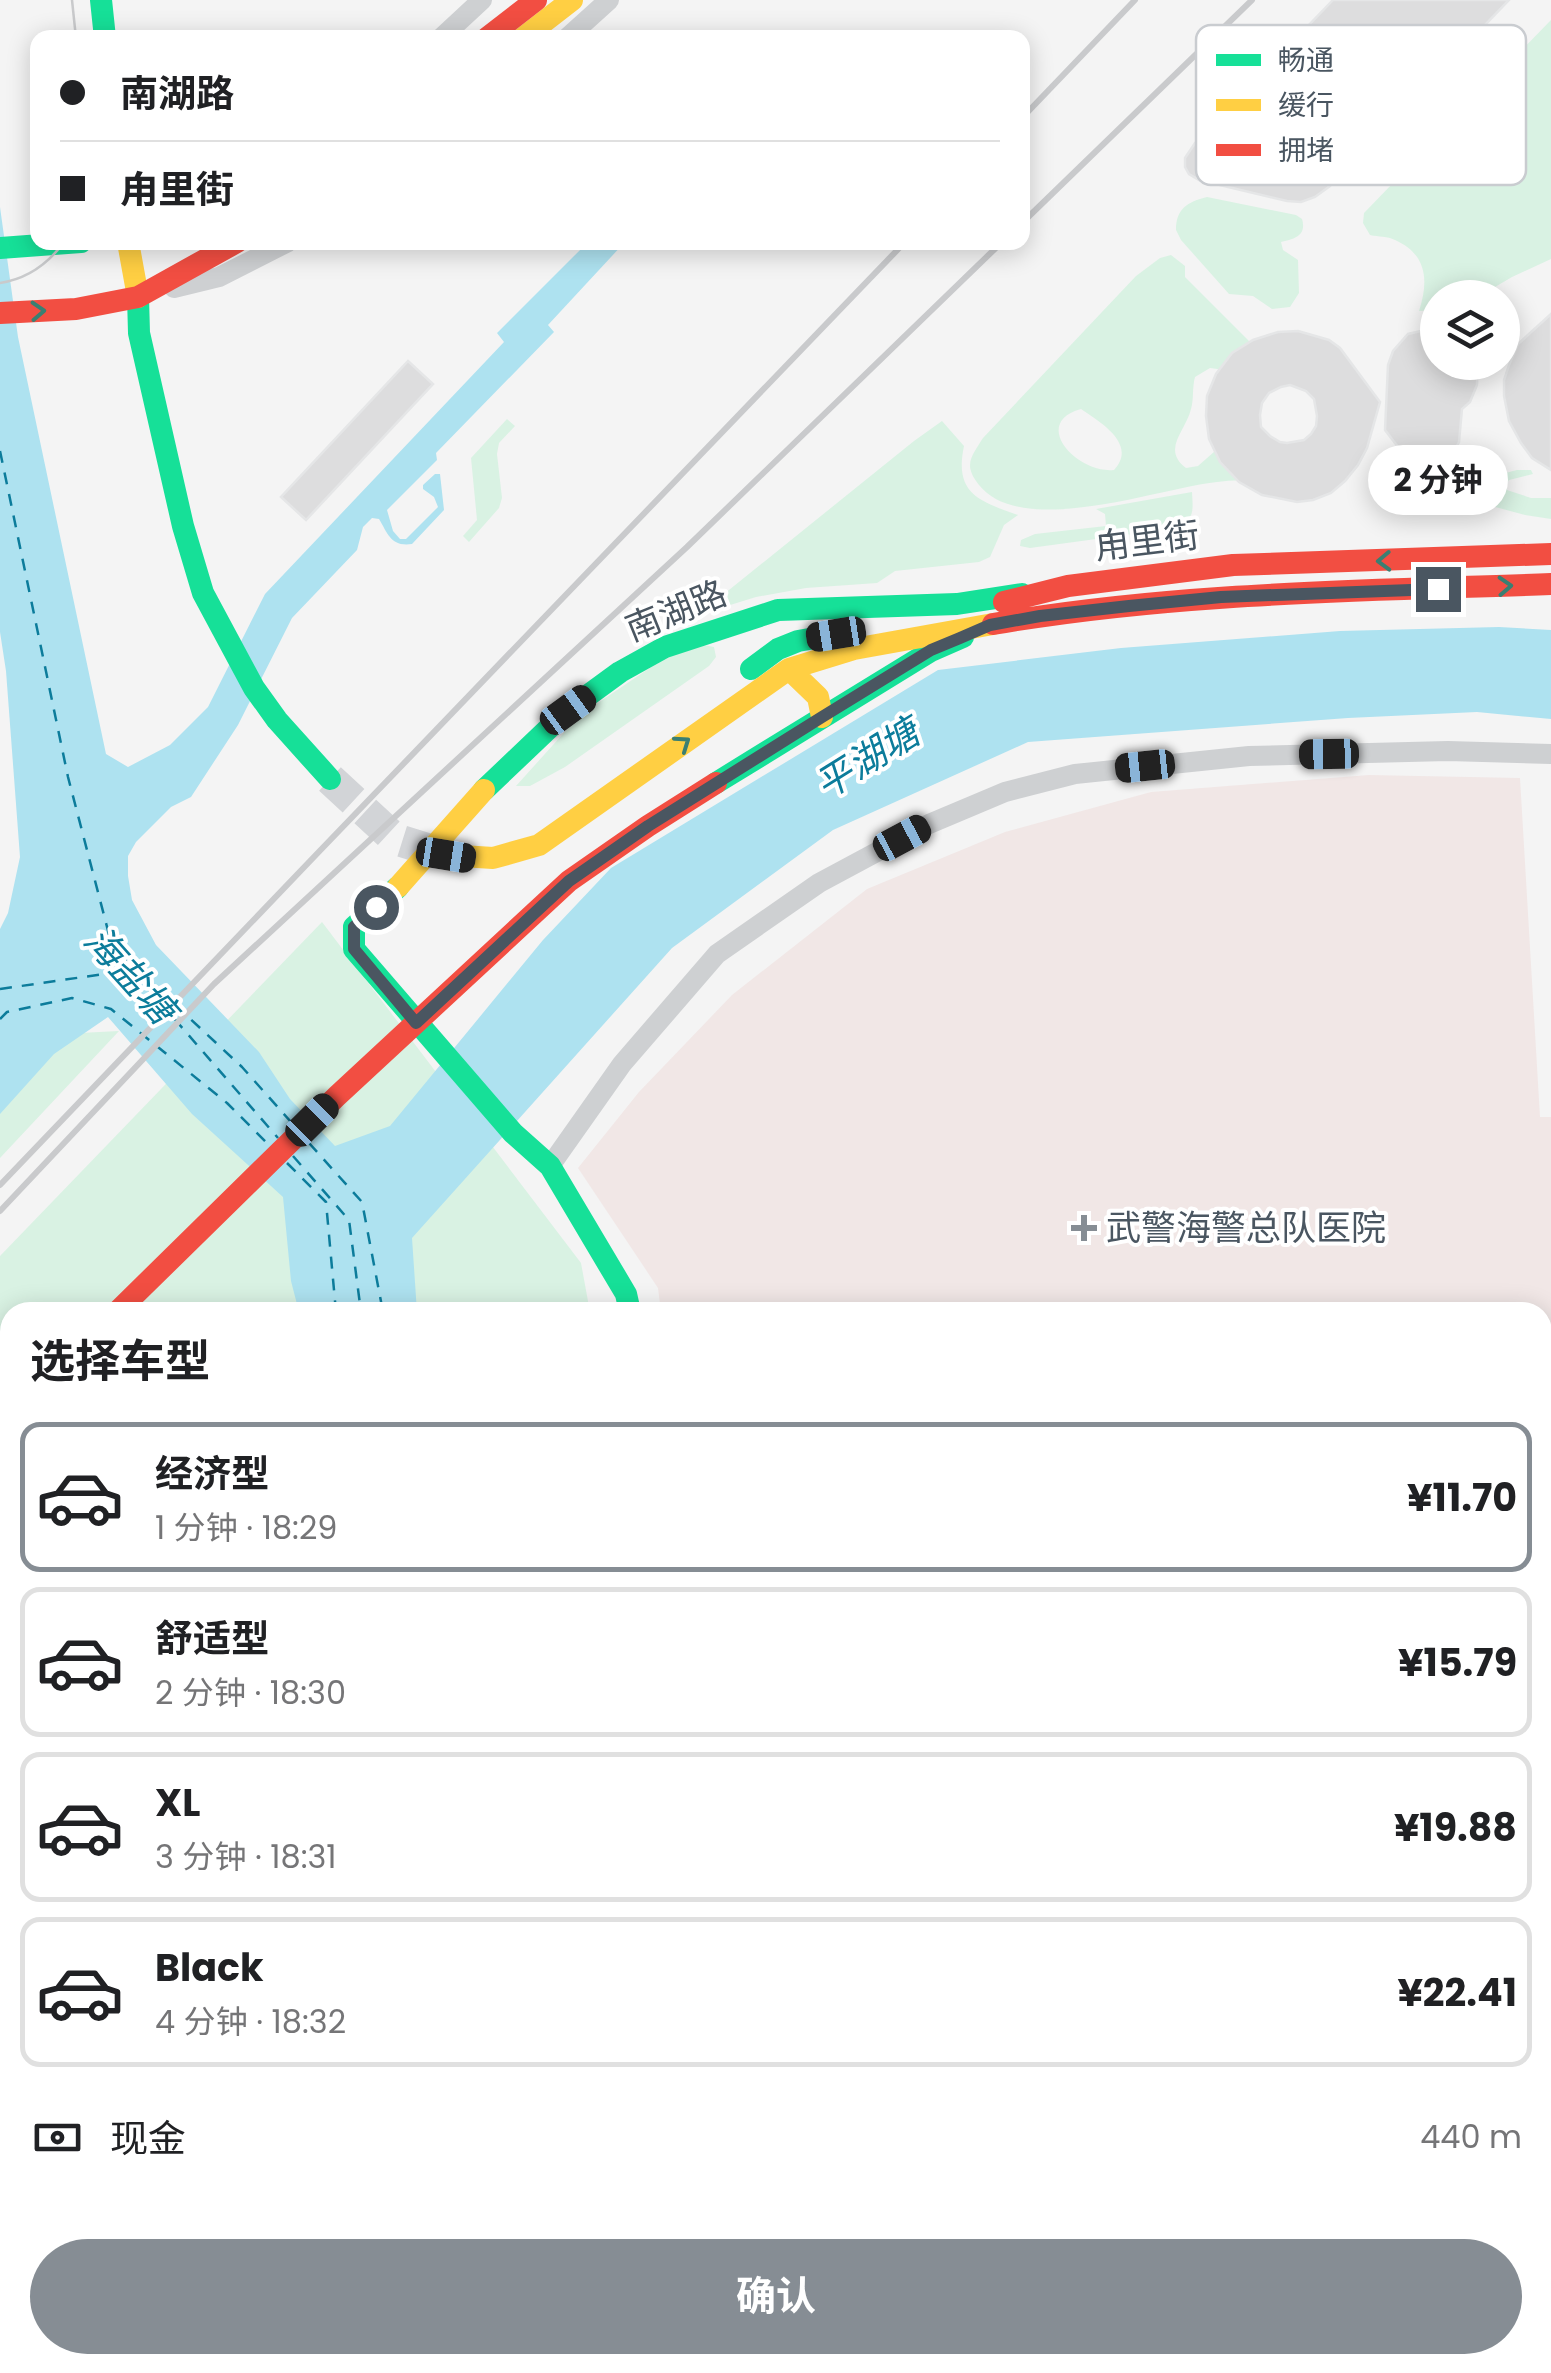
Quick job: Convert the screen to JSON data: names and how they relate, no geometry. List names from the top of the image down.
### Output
{
  "streets": {
    "main road": ["甪里街", "南湖路"]
  },
  "crossings": [
    ["甪里街", "南湖路"]
  ],
  "water": ["平湖塘", "海盐塘"],
  "places": {
    "health": ["武警海警总队医院"]
  },
  "legend": ["畅通", "缓行", "拥堵"],
  "page": {
    "banner": ["南湖路", "甪里街"],
    "bubble": "2 分钟",
    "heading": "选择车型",
    "list": [
      {
        "name": "经济型",
        "note": "1 分钟 · 18:29",
        "value": "¥11.70"
      },
      {
        "name": "舒适型",
        "note": "2 分钟 · 18:30",
        "value": "¥15.79"
      },
      {
        "name": "XL",
        "note": "3 分钟 · 18:31",
        "value": "¥19.88"
      },
      {
        "name": "Black",
        "note": "4 分钟 · 18:32",
        "value": "¥22.41"
      }
    ],
    "pay": ["现金", "440 m"],
    "buttons": "确认"
  }
}
